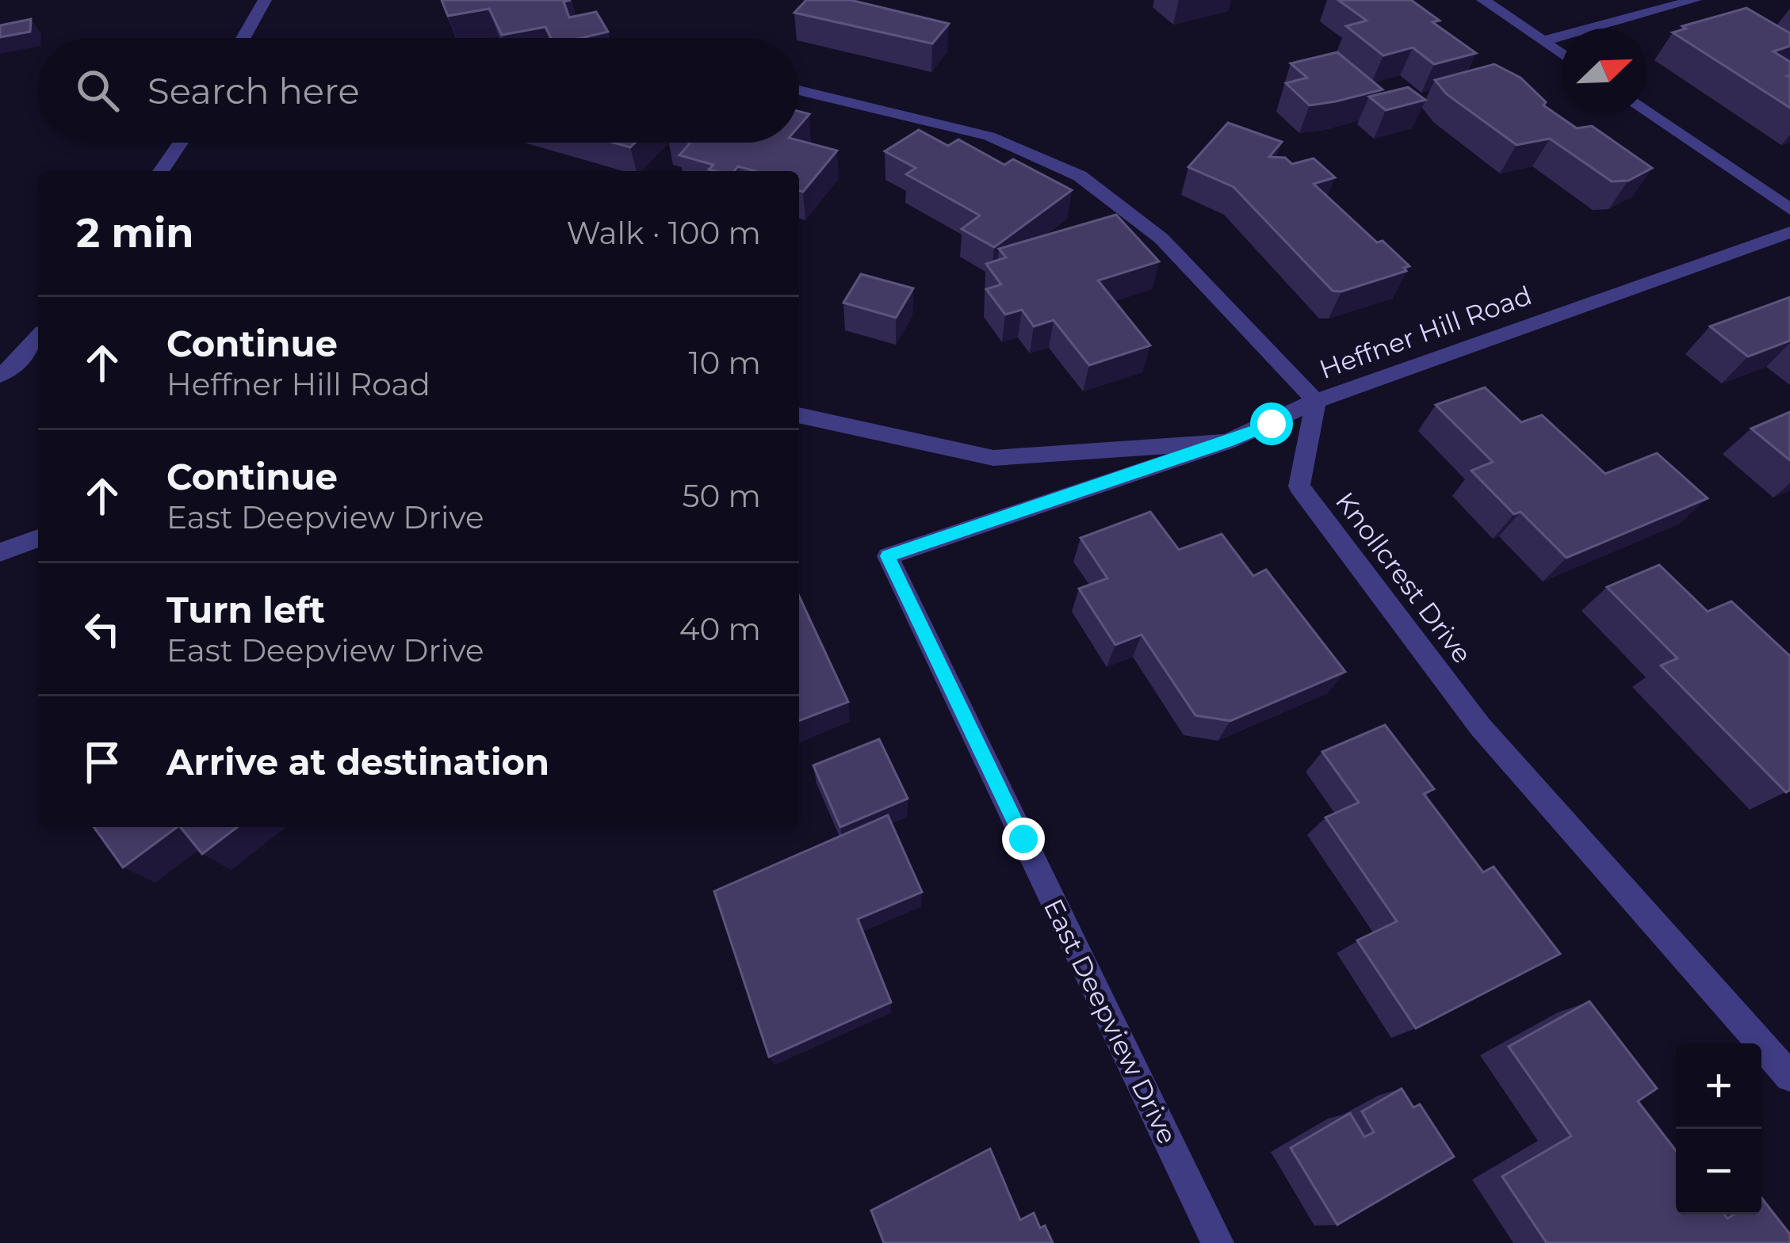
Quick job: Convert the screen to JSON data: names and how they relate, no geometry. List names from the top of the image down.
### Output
{
  "streets": {
    "street": ["Heffner Hill Road", "Knollcrest Drive", "East Deepview Drive"]
  },
  "crossings": [
    ["Heffner Hill Road", "Knollcrest Drive"],
    ["Heffner Hill Road", "East Deepview Drive"]
  ],
  "north": "top right",
  "page": {
    "search": "Search here",
    "heading": ["2 min", "Walk · 100 m"],
    "list": [
      ["Continue", "Heffner Hill Road", "10 m"],
      ["Continue", "East Deepview Drive", "50 m"],
      ["Turn left", "East Deepview Drive", "40 m"],
      "Arrive at destination"
    ],
    "map_buttons": ["+", "−"]
  }
}
